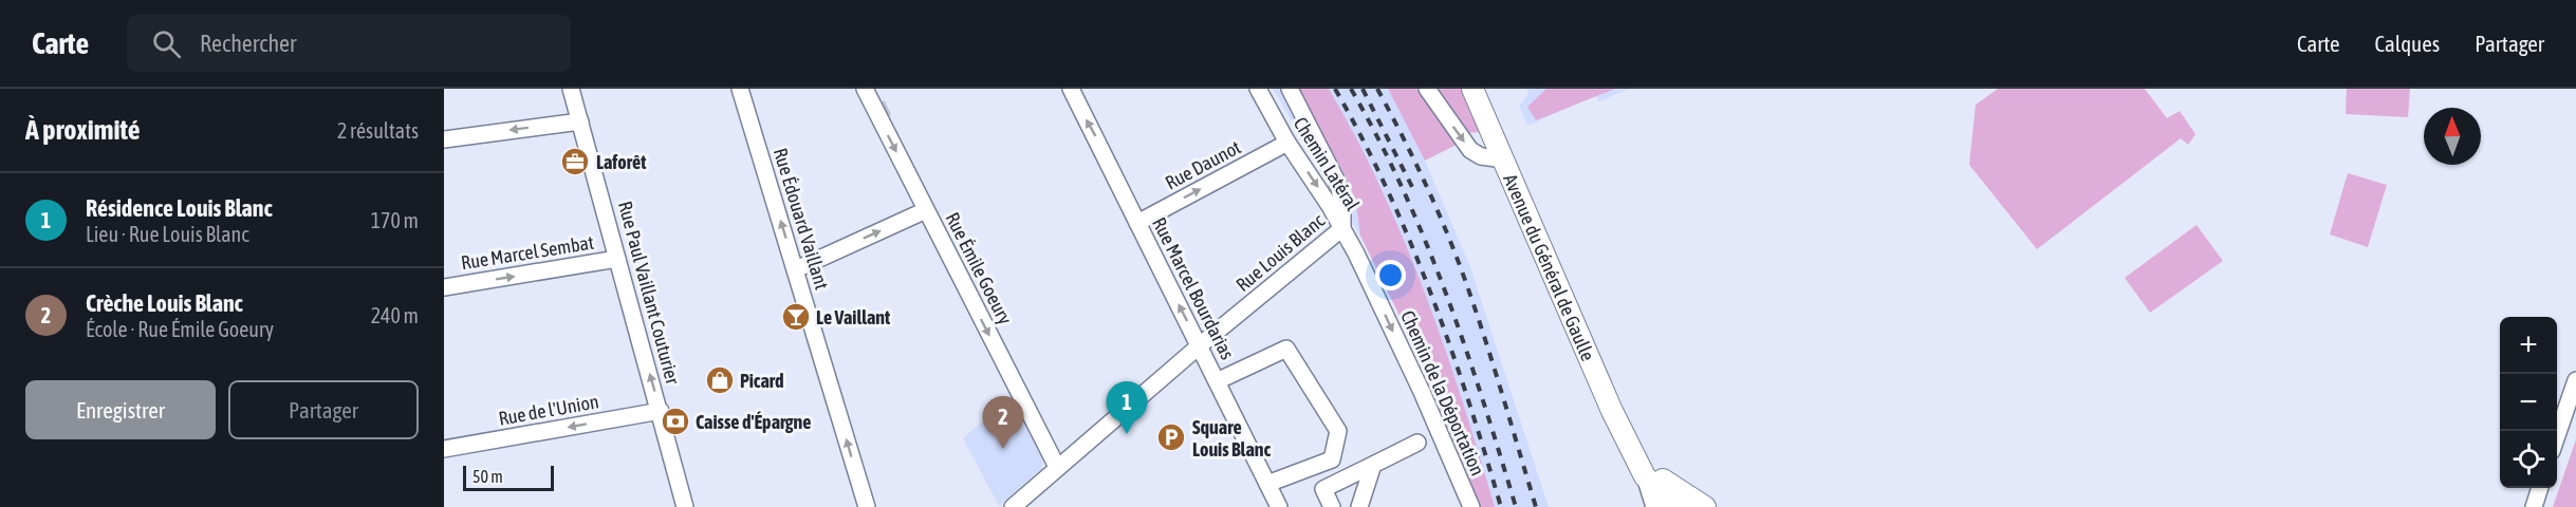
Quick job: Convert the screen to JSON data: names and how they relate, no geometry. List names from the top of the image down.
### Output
{
  "streets": {
    "main road": ["Avenue du Général de Gaulle"],
    "street": [
      "Chemin Latéral",
      "Rue Daunot",
      "Rue Édouard Vaillant",
      "Rue Marcel Sembat",
      "Rue Louis Blanc",
      "Rue Émile Goeury",
      "Rue Marcel Bourdarias",
      "Rue Paul Vaillant Couturier",
      "Chemin de la Déportation",
      "Rue de l'Union"
    ]
  },
  "crossings": [
    ["Chemin Latéral", "Rue Daunot"],
    ["Chemin Latéral", "Rue Louis Blanc"],
    ["Chemin Latéral", "Chemin de la Déportation"],
    ["Rue Daunot", "Rue Marcel Bourdarias"],
    ["Rue Marcel Sembat", "Rue Paul Vaillant Couturier"],
    ["Rue Louis Blanc", "Rue Émile Goeury"],
    ["Rue Louis Blanc", "Rue Marcel Bourdarias"],
    ["Rue Louis Blanc", "Chemin de la Déportation"],
    ["Rue Paul Vaillant Couturier", "Rue de l'Union"]
  ],
  "one_way": [
    "Rue Daunot",
    "Rue Édouard Vaillant",
    "Rue Marcel Sembat",
    "Rue Émile Goeury",
    "Rue Marcel Bourdarias",
    "Rue Paul Vaillant Couturier",
    "Chemin de la Déportation",
    "Rue de l'Union"
  ],
  "places": {
    "office": ["Laforêt"],
    "bar": ["Le Vaillant"],
    "shop": ["Picard"],
    "bank": ["Caisse d'Épargne"],
    "parking": ["Square Louis Blanc"]
  },
  "scale_bar": "50 m",
  "north": "top",
  "page": {
    "header": "Carte",
    "search": "Rechercher",
    "nav": ["Carte", "Calques", "Partager"],
    "heading": ["À proximité", "2 résultats"],
    "list": [
      {
        "mark": "1",
        "name": "Résidence Louis Blanc",
        "note": "Lieu · Rue Louis Blanc",
        "value": "170 m"
      },
      {
        "mark": "2",
        "name": "Crèche Louis Blanc",
        "note": "École · Rue Émile Goeury",
        "value": "240 m"
      }
    ],
    "map_buttons": ["+", "−"],
    "buttons": ["Enregistrer", "Partager"],
    "pins": ["1", "2"],
    "scale": "50 m"
  }
}
